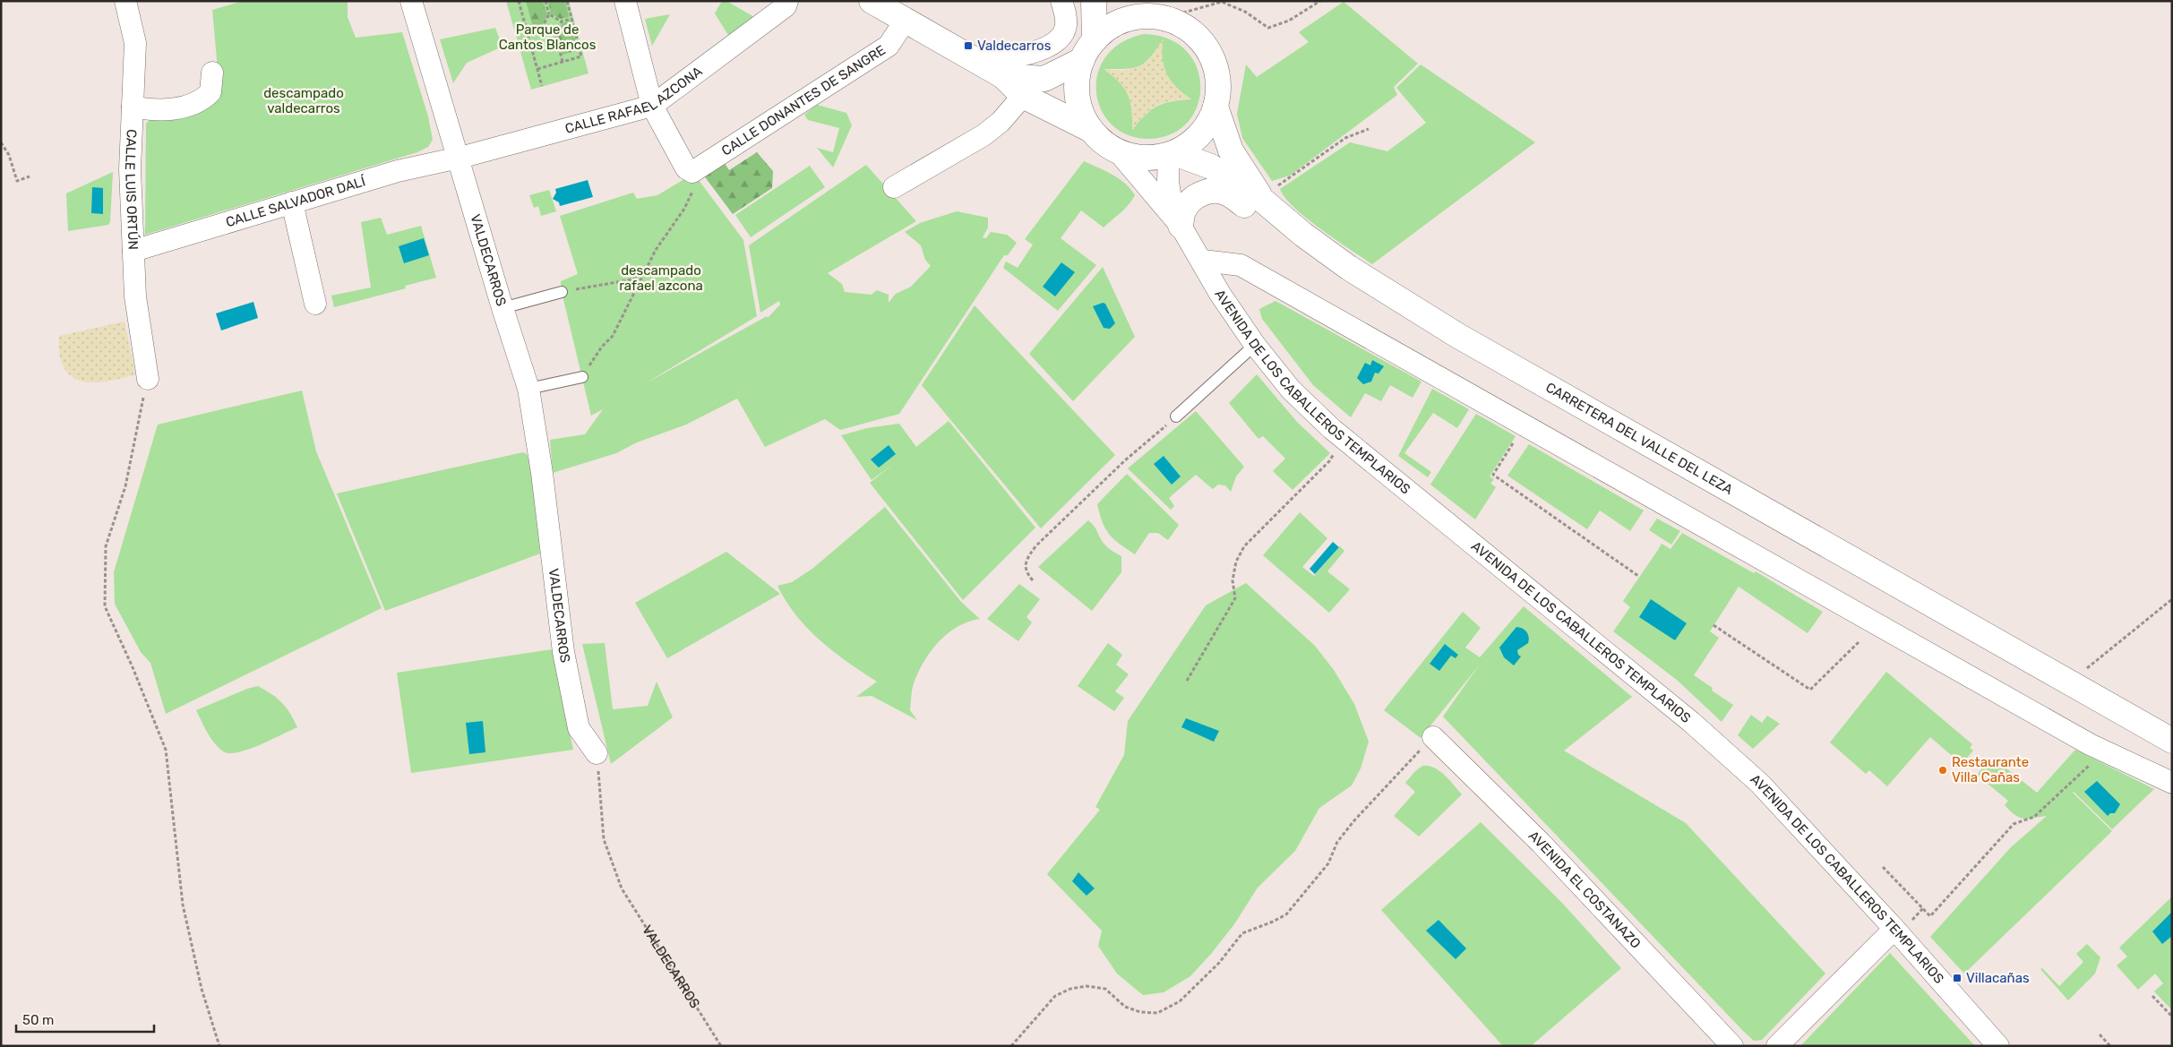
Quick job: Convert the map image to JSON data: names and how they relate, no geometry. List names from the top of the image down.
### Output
{
  "streets": {
    "main road": ["CARRETERA DEL VALLE DEL LEZA"],
    "street": [
      "CALLE RAFAEL AZCONA",
      "CALLE DONANTES DE SANGRE",
      "CALLE LUIS ORTÚN",
      "CALLE SALVADOR DALÍ",
      "VALDECARROS",
      "AVENIDA DE LOS CABALLEROS TEMPLARIOS",
      "AVENIDA EL COSTANAZO"
    ]
  },
  "crossings": [
    ["CALLE RAFAEL AZCONA", "CALLE SALVADOR DALÍ"],
    ["CALLE RAFAEL AZCONA", "VALDECARROS"],
    ["CALLE LUIS ORTÚN", "CALLE SALVADOR DALÍ"],
    ["CALLE SALVADOR DALÍ", "VALDECARROS"]
  ],
  "parks": ["Parque de Cantos Blancos", "descampado valdecarros", "descampado rafael azcona"],
  "places": {
    "transit": ["Valdecarros", "Villacañas"],
    "other": ["Restaurante Villa Cañas"]
  },
  "scale_bar": "50 m"
}
